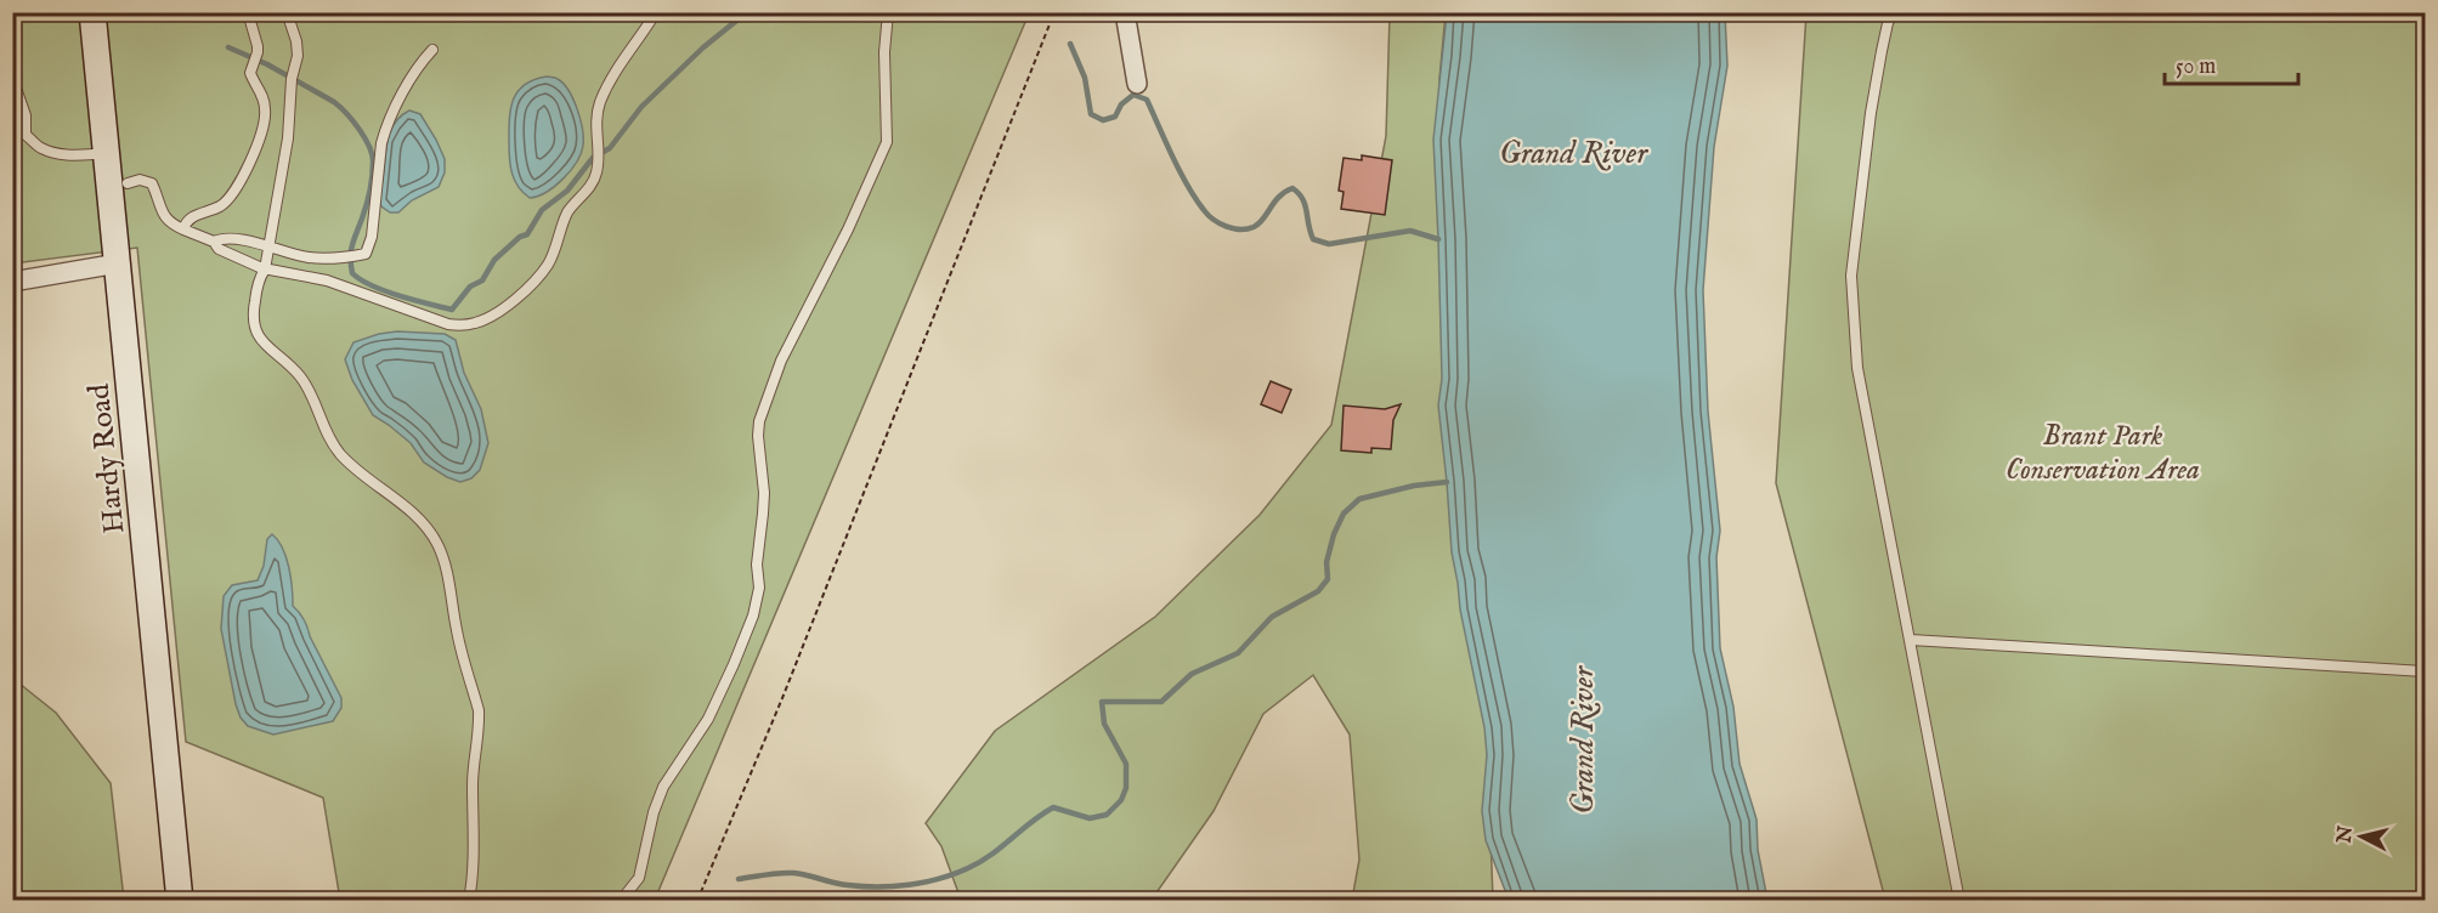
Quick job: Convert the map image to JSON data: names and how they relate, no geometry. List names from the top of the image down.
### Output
{
  "streets": {
    "main road": ["Hardy Road"]
  },
  "water": ["Grand River"],
  "parks": ["Brant Park Conservation Area"],
  "scale_bar": "50 m",
  "north": "left"
}
